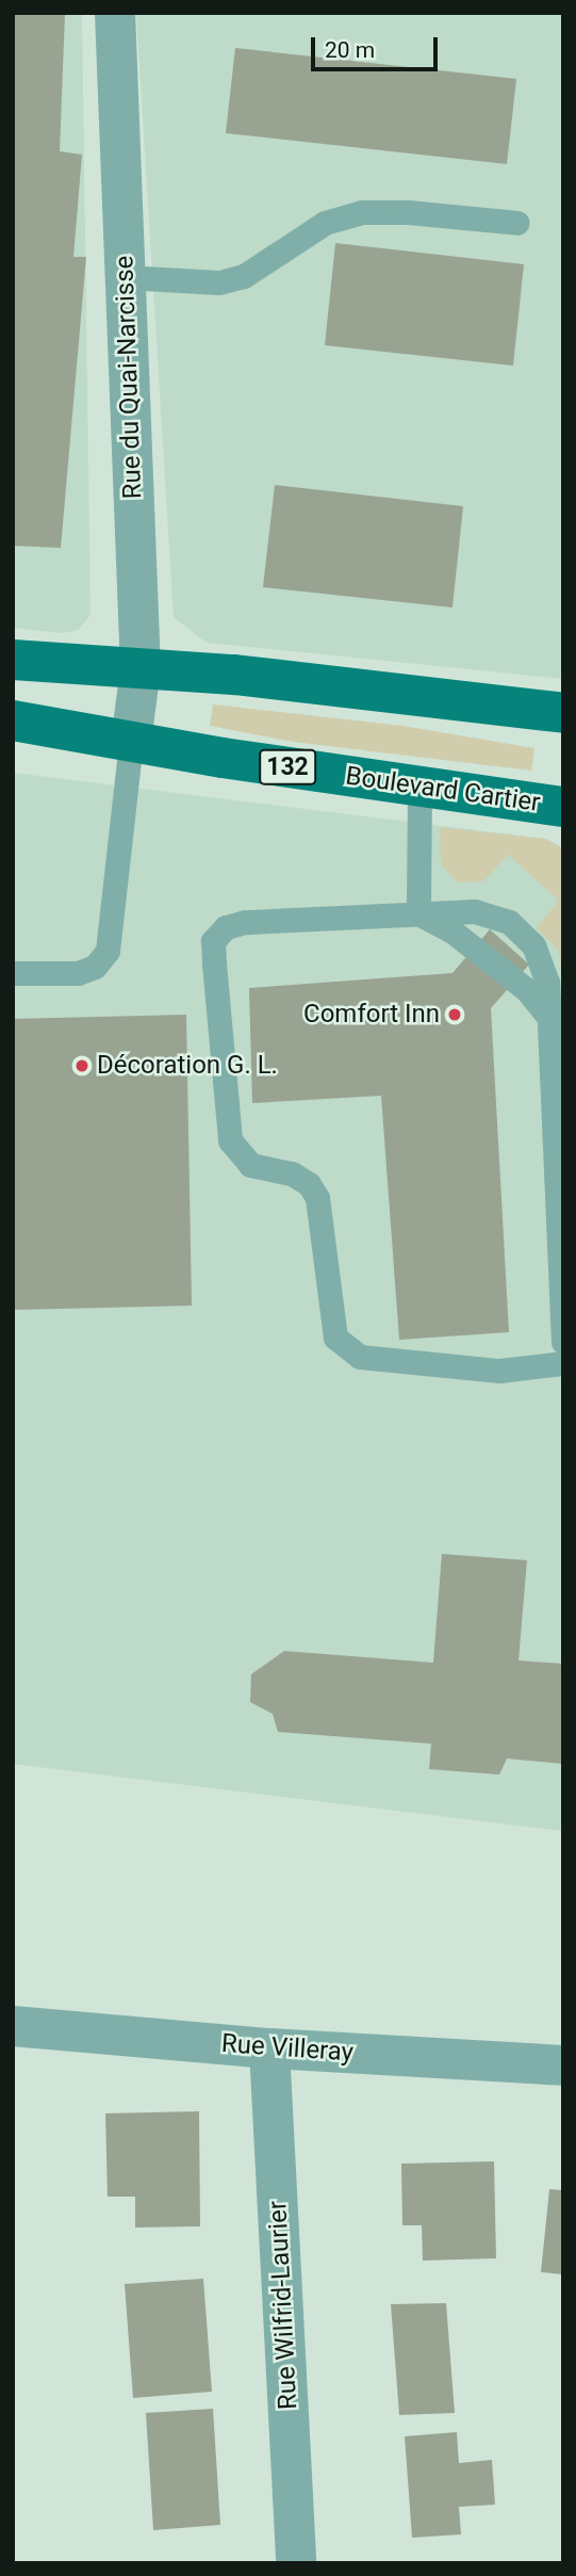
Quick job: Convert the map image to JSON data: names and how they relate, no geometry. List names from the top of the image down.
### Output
{
  "streets": {
    "main road": ["132", "Boulevard Cartier"],
    "street": ["Rue du Quai-Narcisse", "Rue Villeray", "Rue Wilfrid-Laurier"]
  },
  "crossings": [
    ["Rue du Quai-Narcisse", "Boulevard Cartier"],
    ["Rue Villeray", "Rue Wilfrid-Laurier"]
  ],
  "places": ["Comfort Inn", "Décoration G. L."],
  "scale_bar": "20 m"
}
